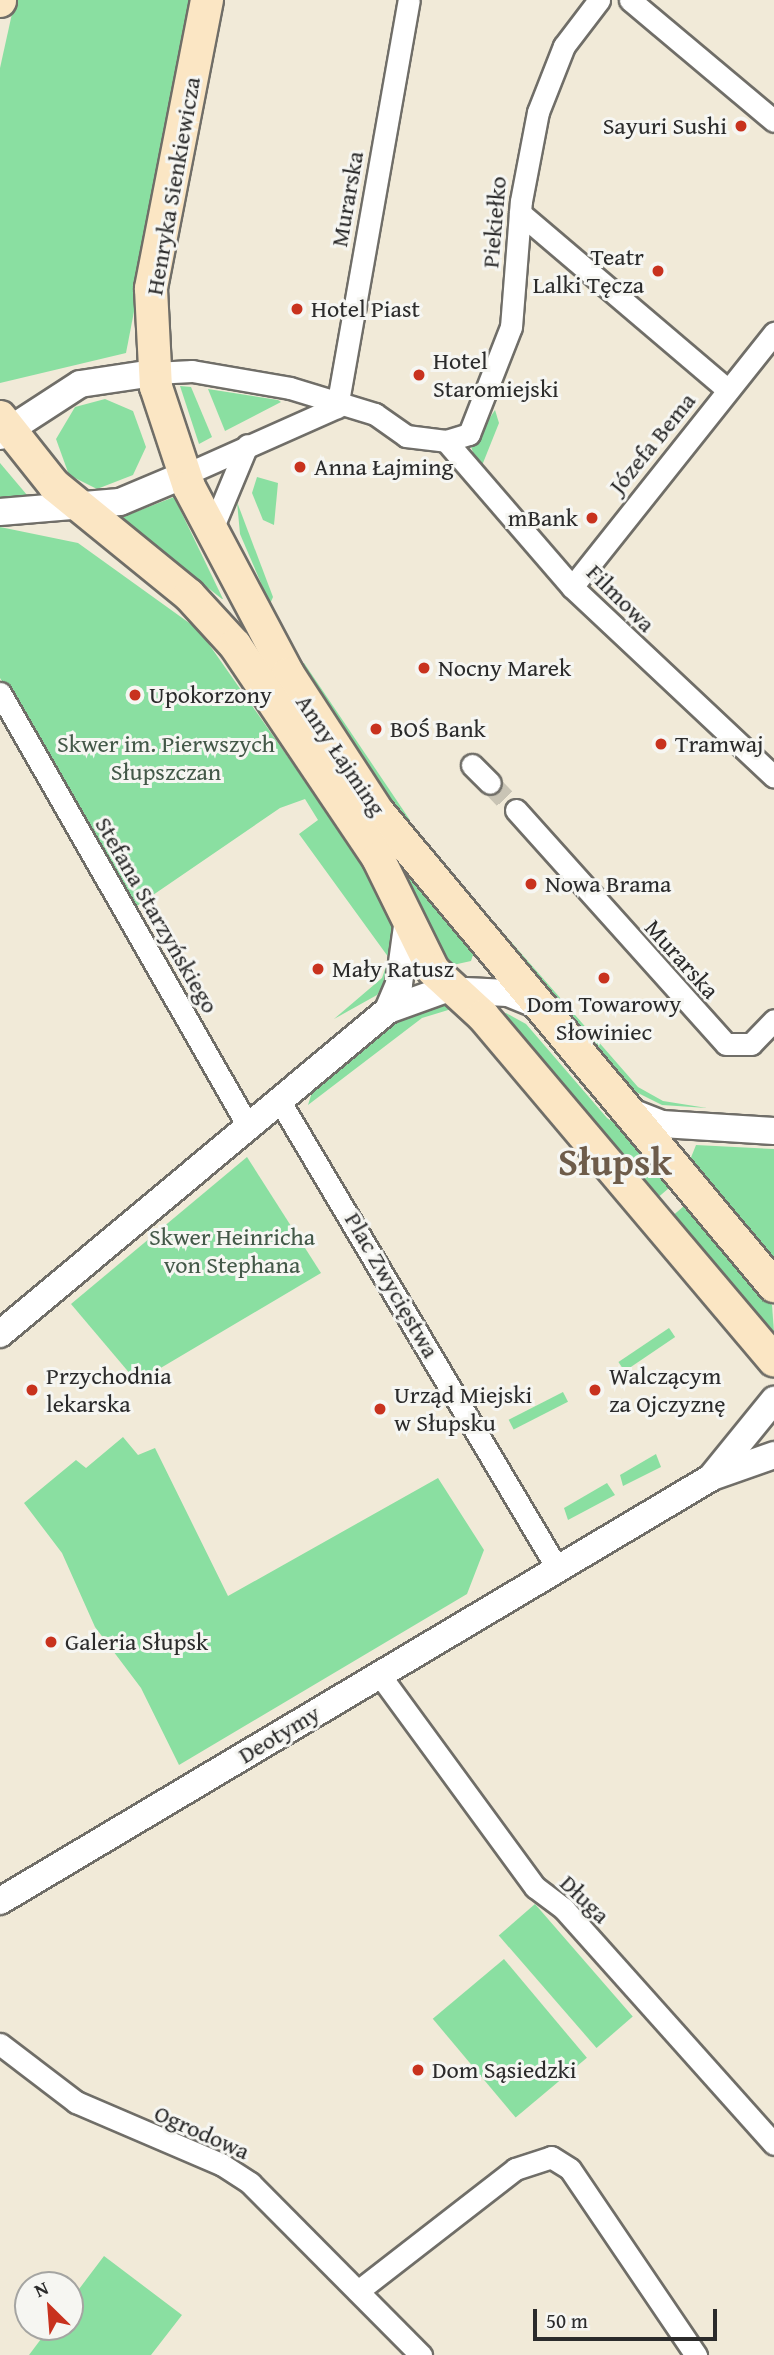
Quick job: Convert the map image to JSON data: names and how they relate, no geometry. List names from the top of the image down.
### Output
{
  "streets": {
    "main road": ["Henryka Sienkiewicza", "Anny Łajming"],
    "street": [
      "Murarska",
      "Piekiełko",
      "Józefa Bema",
      "Filmowa",
      "Stefana Starzyńskiego",
      "Plac Zwycięstwa",
      "Deotymy",
      "Długa",
      "Ogrodowa"
    ]
  },
  "crossings": [
    ["Henryka Sienkiewicza", "Anny Łajming"],
    ["Piekiełko", "Filmowa"],
    ["Józefa Bema", "Filmowa"],
    ["Plac Zwycięstwa", "Deotymy"],
    ["Deotymy", "Długa"]
  ],
  "districts": ["Słupsk"],
  "parks": ["Skwer im. Pierwszych Słupszczan", "Skwer Heinricha von Stephana"],
  "places": [
    "Sayuri Sushi",
    "Teatr Lalki Tęcza",
    "Hotel Piast",
    "Hotel Staromiejski",
    "Anna Łajming",
    "mBank",
    "Nocny Marek",
    "Upokorzony",
    "BOŚ Bank",
    "Tramwaj",
    "Nowa Brama",
    "Mały Ratusz",
    "Dom Towarowy Słowiniec",
    "Przychodnia lekarska",
    "Walczącym za Ojczyznę",
    "Urząd Miejski w Słupsku",
    "Galeria Słupsk",
    "Dom Sąsiedzki"
  ],
  "scale_bar": "50 m",
  "north": "top left"
}
